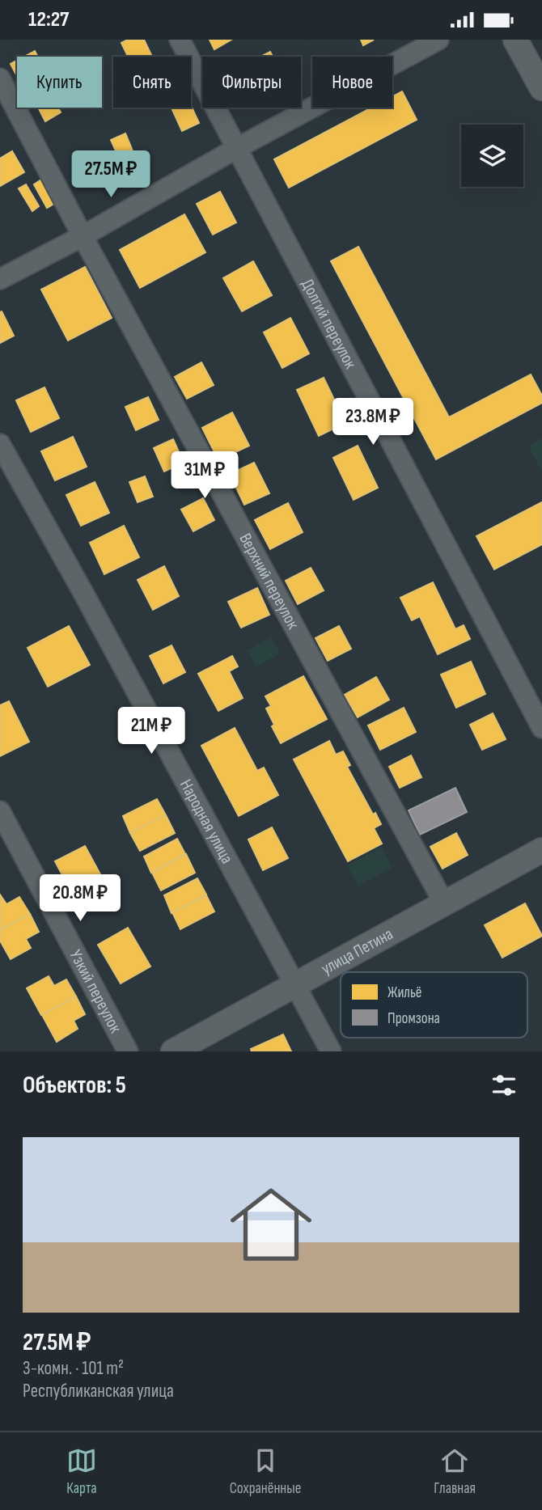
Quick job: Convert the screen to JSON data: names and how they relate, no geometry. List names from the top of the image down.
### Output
{
  "streets": {
    "street": [
      "Долгий переулок",
      "Верхний переулок",
      "Народная улица",
      "улица Петина",
      "Узкий переулок"
    ]
  },
  "crossings": [
    ["Верхний переулок", "улица Петина"],
    ["Народная улица", "улица Петина"]
  ],
  "legend": ["Жильё", "Промзона"],
  "page": {
    "status": "12:27",
    "chip": [
      "Купить",
      "Снять",
      "Фильтры",
      "Новое"
    ],
    "price": [
      "27.5M ₽",
      "23.8M ₽",
      "31M ₽",
      "21M ₽",
      "20.8M ₽"
    ],
    "heading": "Объектов: 5",
    "list": [
      {
        "name": "27.5M ₽",
        "note": "3-комн. · 101 m² · Республиканская улица"
      }
    ],
    "tabs": ["Карта", "Сохранённые", "Главная"]
  }
}
